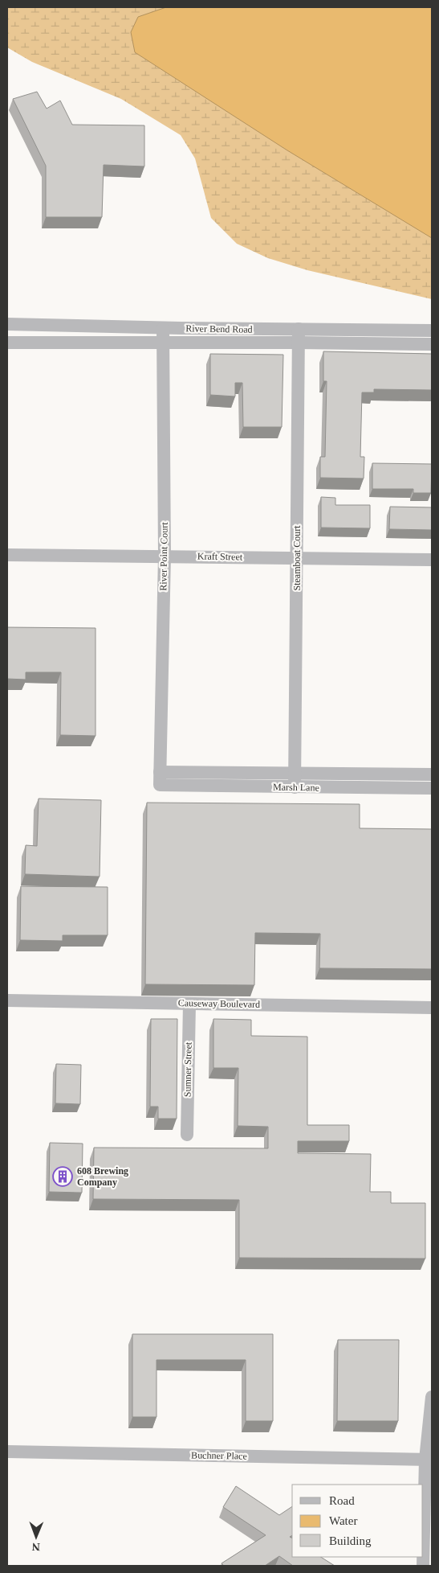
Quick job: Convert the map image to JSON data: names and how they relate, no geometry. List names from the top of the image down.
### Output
{
  "streets": {
    "street": [
      "River Bend Road",
      "River Point Court",
      "Kraft Street",
      "Steamboat Court",
      "Marsh Lane",
      "Causeway Boulevard",
      "Sumner Street",
      "Buchner Place"
    ]
  },
  "crossings": [
    ["River Bend Road", "River Point Court"],
    ["River Bend Road", "Steamboat Court"],
    ["River Point Court", "Kraft Street"],
    ["River Point Court", "Marsh Lane"],
    ["Kraft Street", "Steamboat Court"],
    ["Steamboat Court", "Marsh Lane"],
    ["Causeway Boulevard", "Sumner Street"]
  ],
  "places": {
    "building": ["608 Brewing Company"]
  },
  "legend": ["Road", "Water", "Building"],
  "north": "bottom"
}
